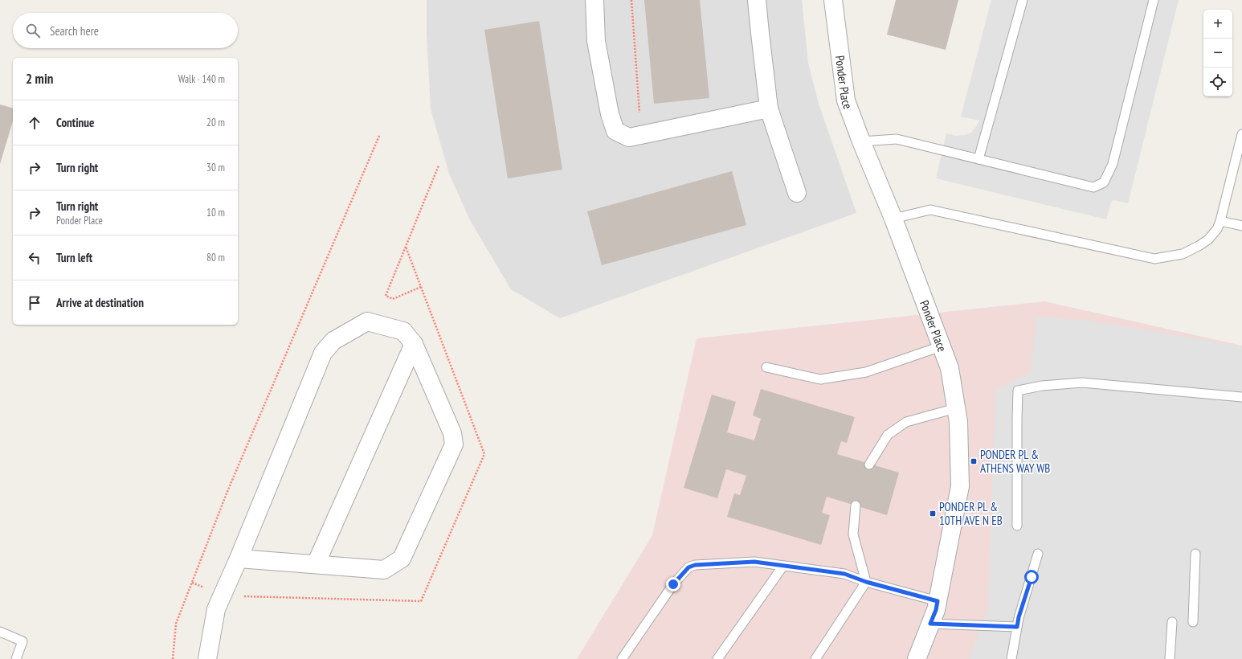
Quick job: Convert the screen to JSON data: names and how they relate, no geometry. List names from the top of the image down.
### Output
{
  "streets": {
    "street": ["Ponder Place"]
  },
  "places": {
    "transit": ["PONDER PL & ATHENS WAY WB", "PONDER PL & 10TH AVE N EB"]
  },
  "page": {
    "map_buttons": ["+", "−"],
    "search": "Search here",
    "heading": ["2 min", "Walk · 140 m"],
    "list": [
      ["Continue", "20 m"],
      ["Turn right", "30 m"],
      ["Turn right", "Ponder Place", "10 m"],
      ["Turn left", "80 m"],
      "Arrive at destination"
    ]
  }
}
